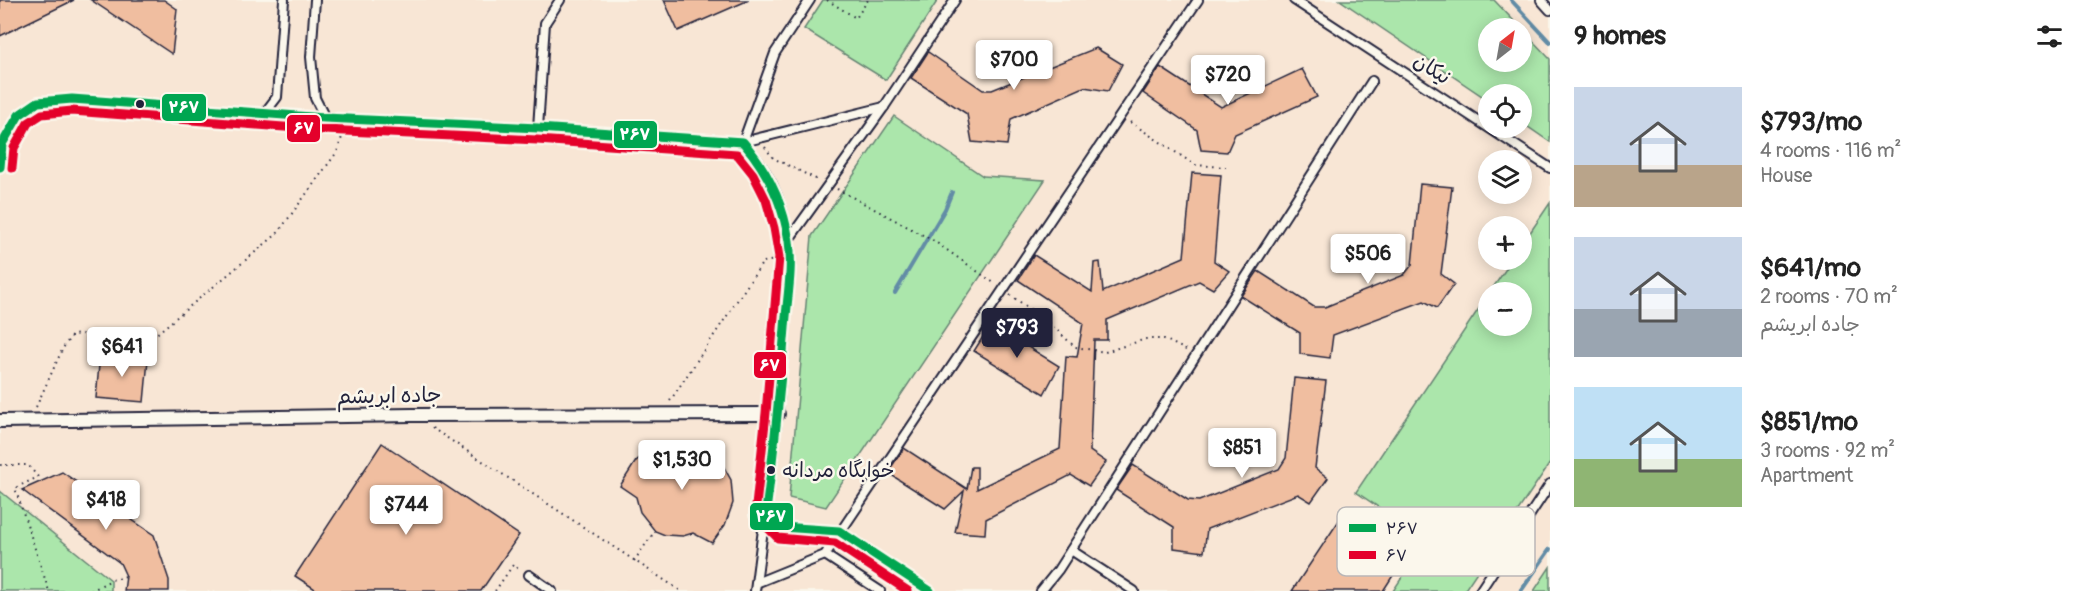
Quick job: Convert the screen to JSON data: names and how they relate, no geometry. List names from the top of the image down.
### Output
{
  "streets": {
    "street": ["جاده ابریشم"],
    "lane": ["نیکان"]
  },
  "places": ["خوابگاه مردانه"],
  "lines": ["transit line ۲۶۷", "transit line ۶۷"],
  "legend": ["۲۶۷", "۶۷"],
  "north": "top right",
  "page": {
    "heading": "9 homes",
    "map_buttons": ["+", "−"],
    "price": [
      "$700",
      "$720",
      "$506",
      "$793",
      "$641",
      "$851",
      "$1,530",
      "$418",
      "$744"
    ],
    "list": [
      {
        "name": "$793/mo",
        "note": "4 rooms · 116 m² · House"
      },
      {
        "name": "$641/mo",
        "note": "2 rooms · 70 m² · جاده ابریشم"
      },
      {
        "name": "$851/mo",
        "note": "3 rooms · 92 m² · Apartment"
      }
    ]
  }
}
